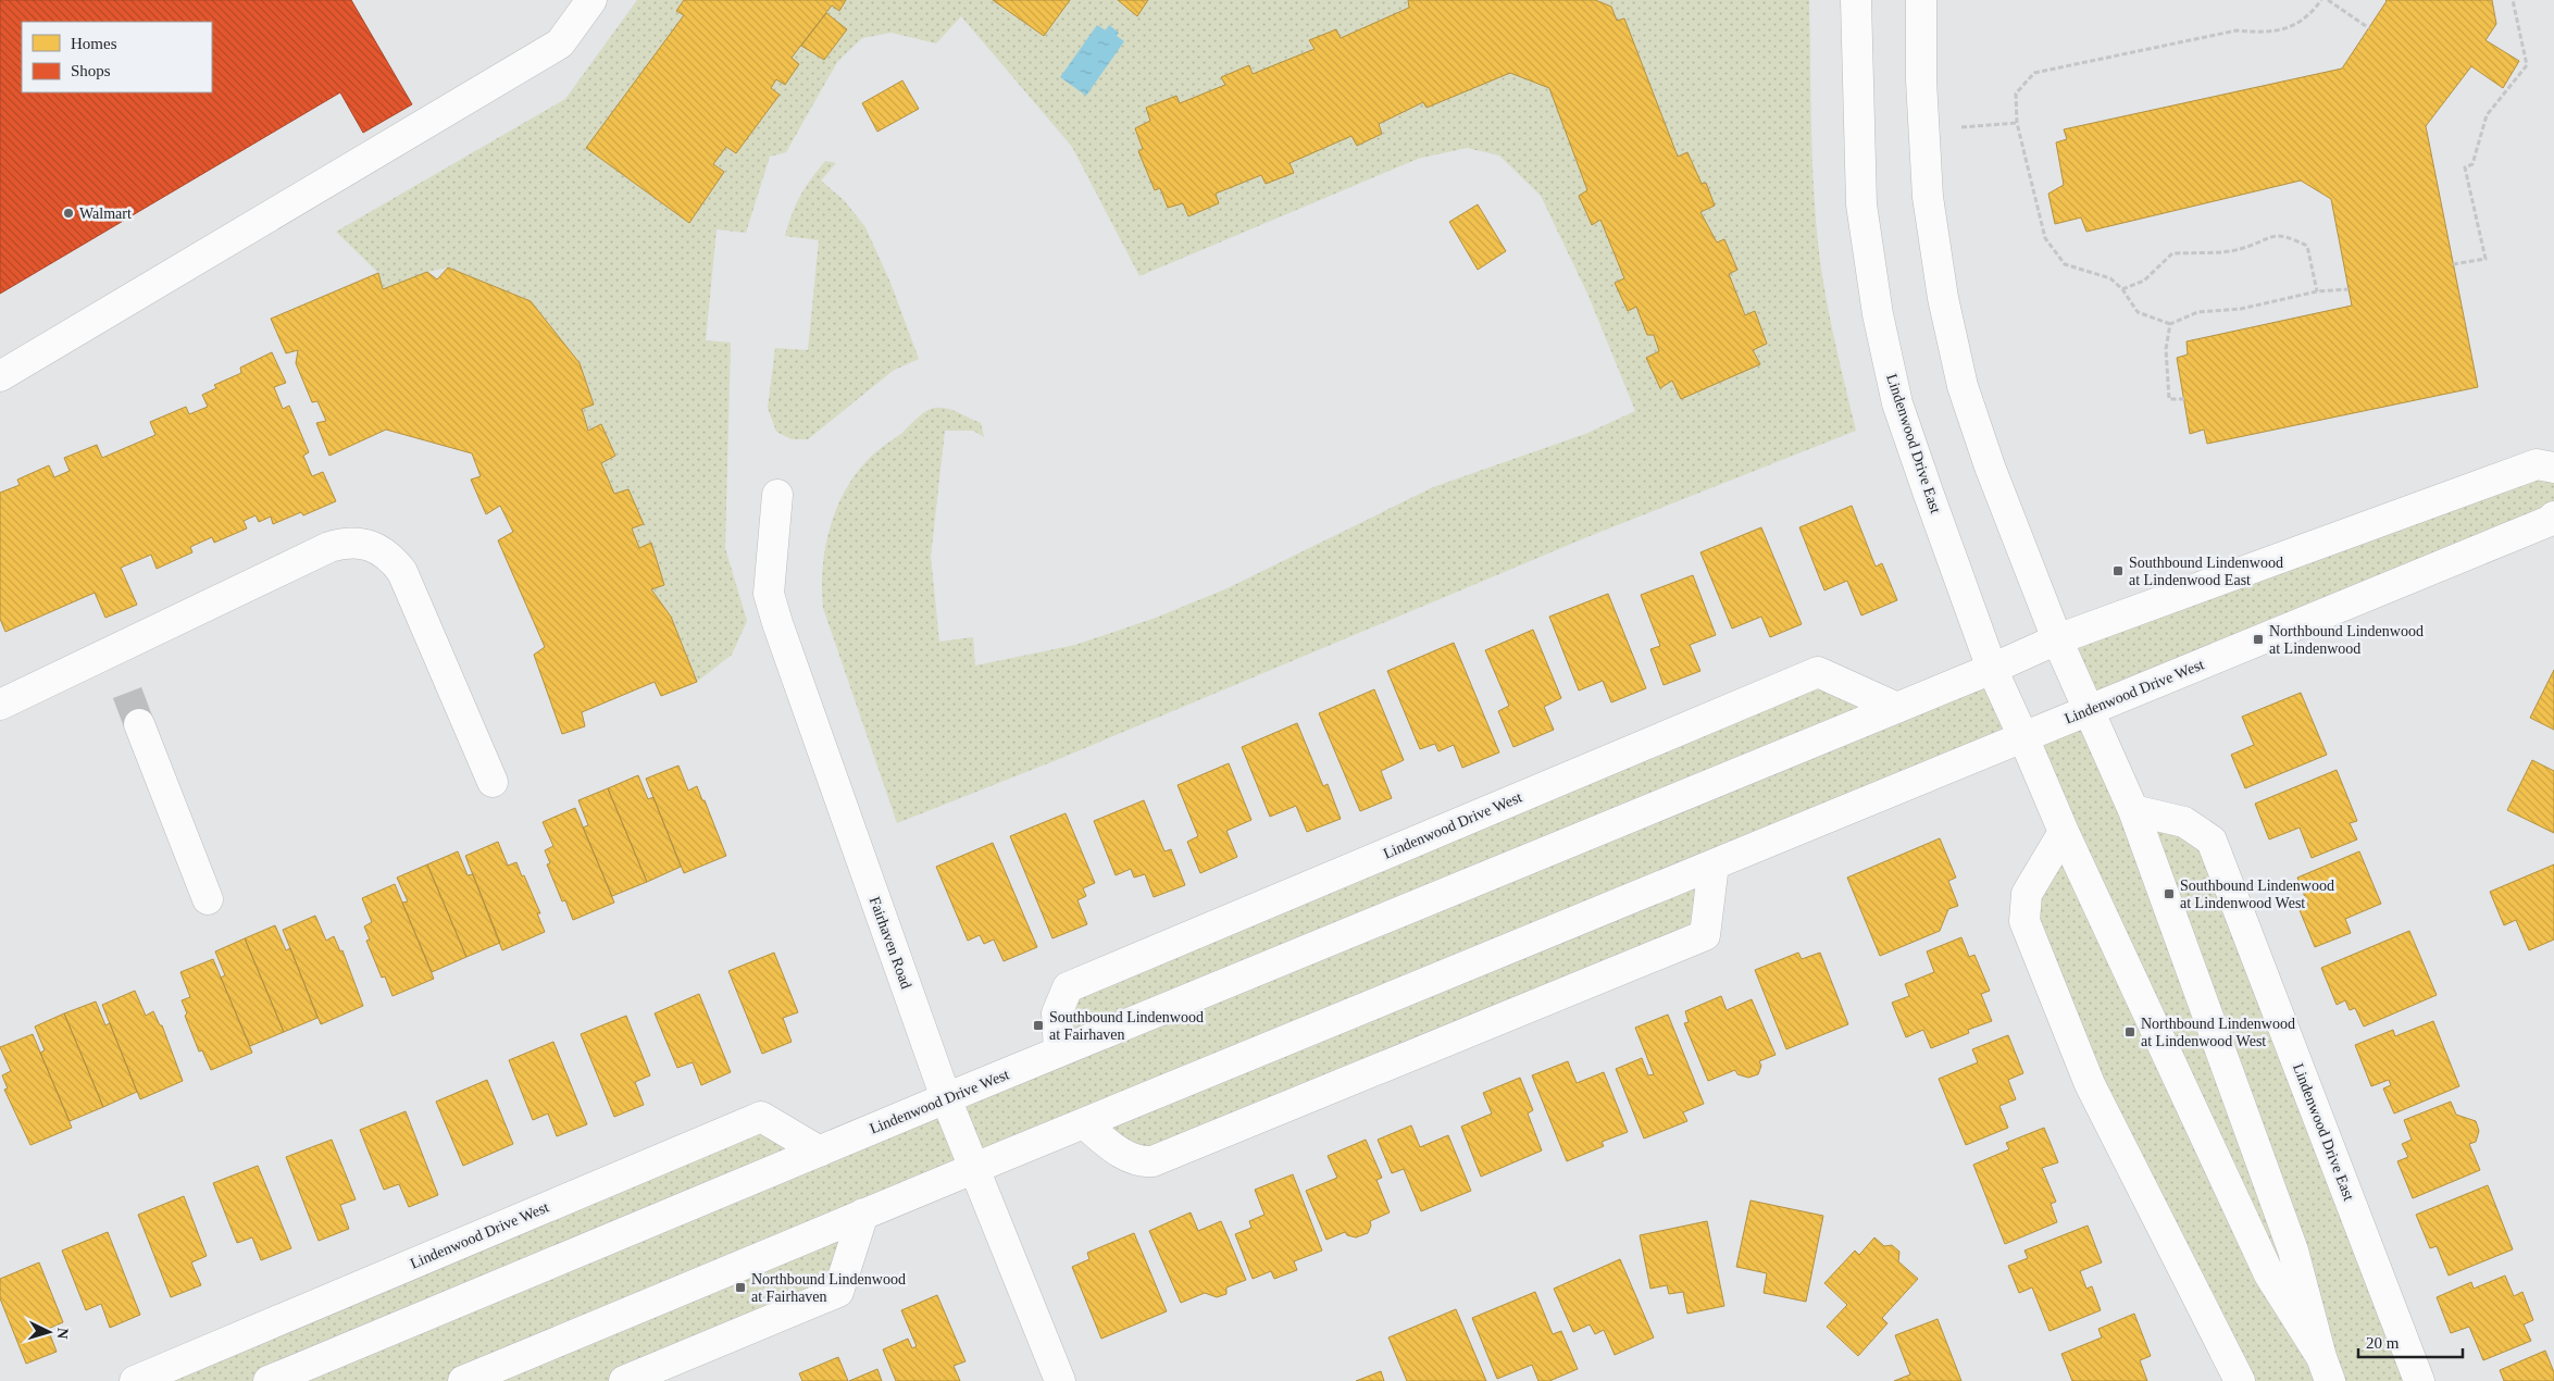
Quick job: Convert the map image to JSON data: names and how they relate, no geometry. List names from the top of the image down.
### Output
{
  "streets": {
    "street": ["Lindenwood Drive East", "Lindenwood Drive West", "Fairhaven Road"]
  },
  "crossings": [
    ["Lindenwood Drive East", "Lindenwood Drive West"],
    ["Lindenwood Drive West", "Fairhaven Road"]
  ],
  "places": {
    "other": ["Walmart"],
    "transit": [
      "Southbound Lindenwood at Lindenwood East",
      "Northbound Lindenwood at Lindenwood",
      "Southbound Lindenwood at Lindenwood West",
      "Southbound Lindenwood at Fairhaven",
      "Northbound Lindenwood at Lindenwood West",
      "Northbound Lindenwood at Fairhaven"
    ]
  },
  "legend": ["Homes", "Shops"],
  "scale_bar": "20 m",
  "north": "right"
}
